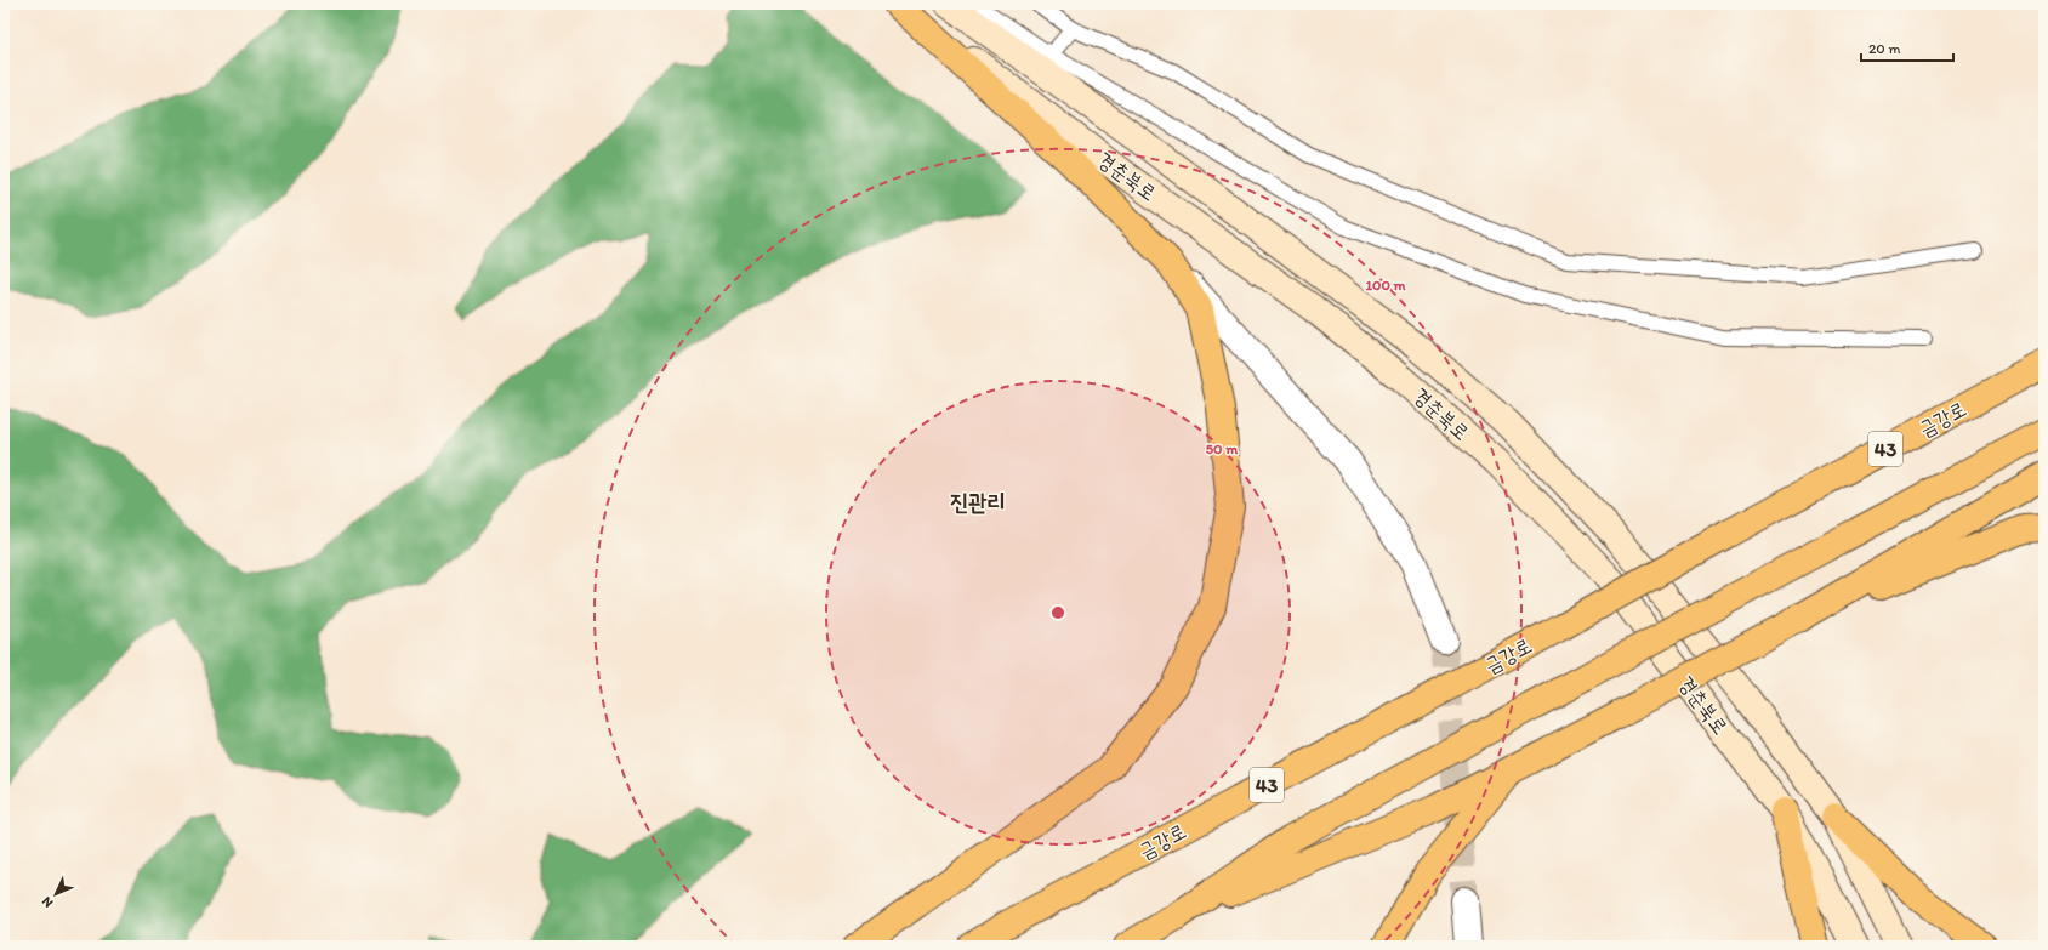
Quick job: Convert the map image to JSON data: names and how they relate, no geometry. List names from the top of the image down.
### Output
{
  "streets": {
    "highway": ["금강로", "43"],
    "main road": ["경춘북로"]
  },
  "districts": ["진관리"],
  "scale_bar": "20 m",
  "north": "bottom left",
  "rings": ["100 m", "50 m"]
}
